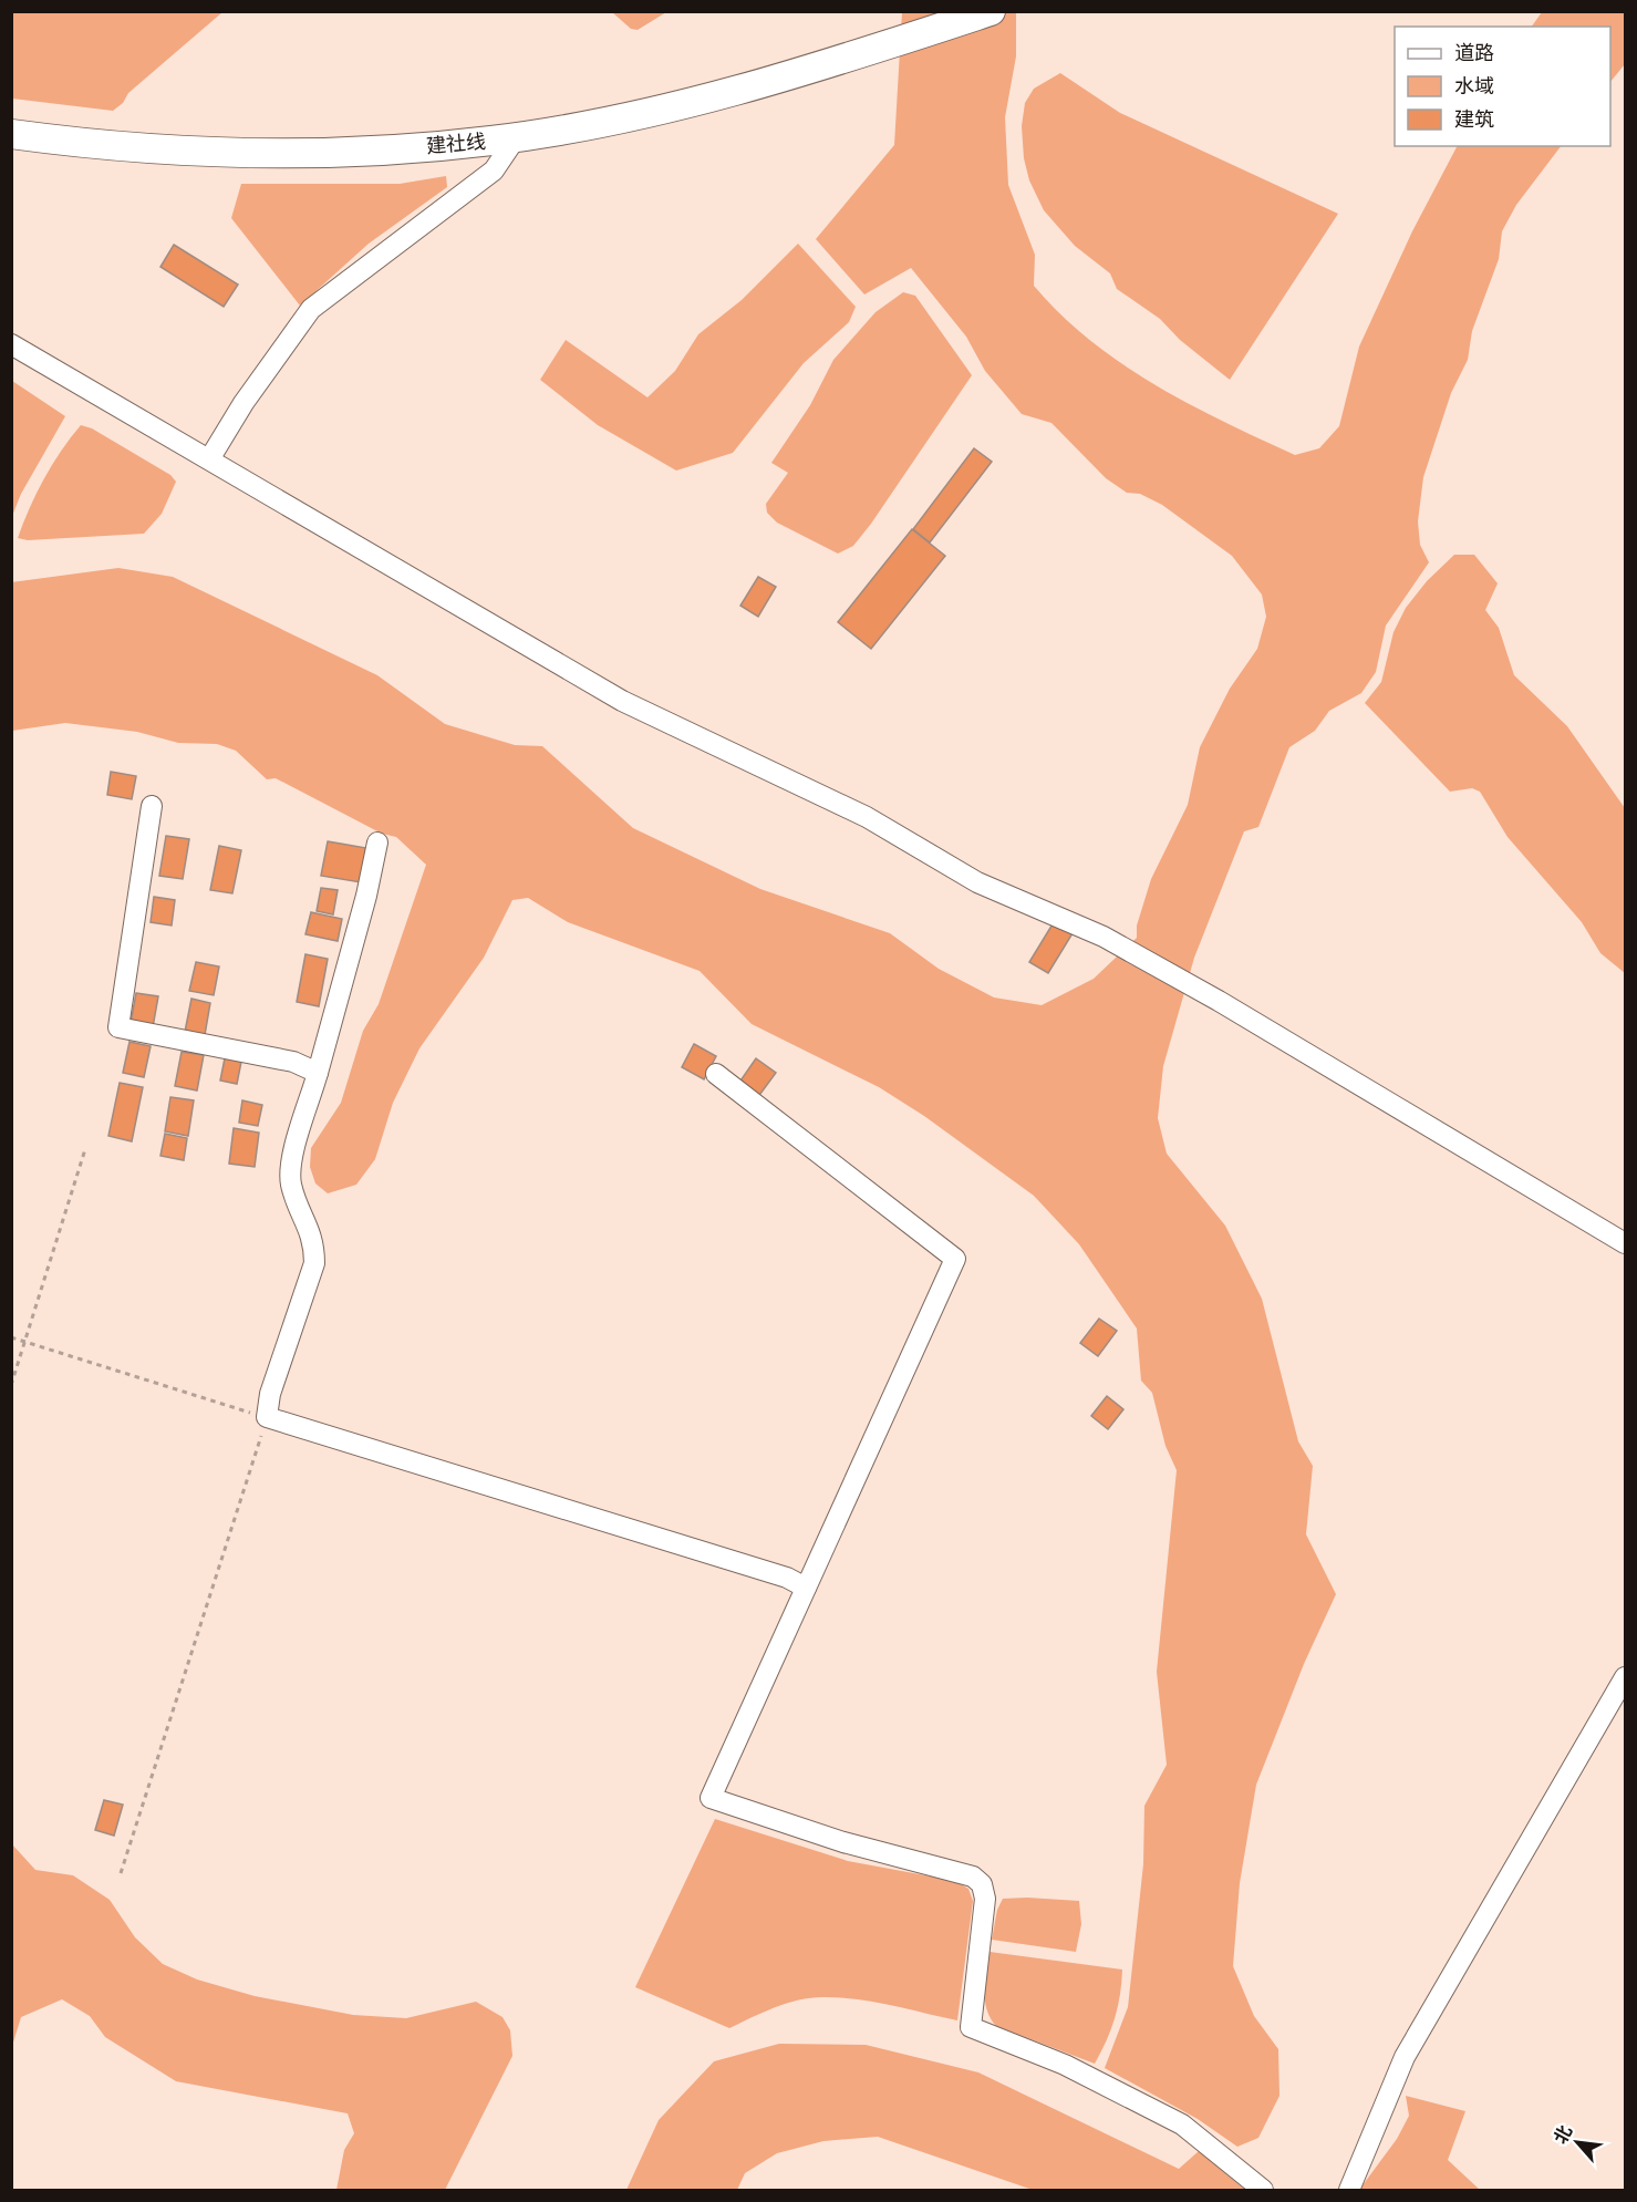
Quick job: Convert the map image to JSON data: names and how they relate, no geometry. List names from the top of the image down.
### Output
{
  "streets": {
    "main road": ["建社线"]
  },
  "legend": ["道路", "水域", "建筑"],
  "north": "top left"
}
